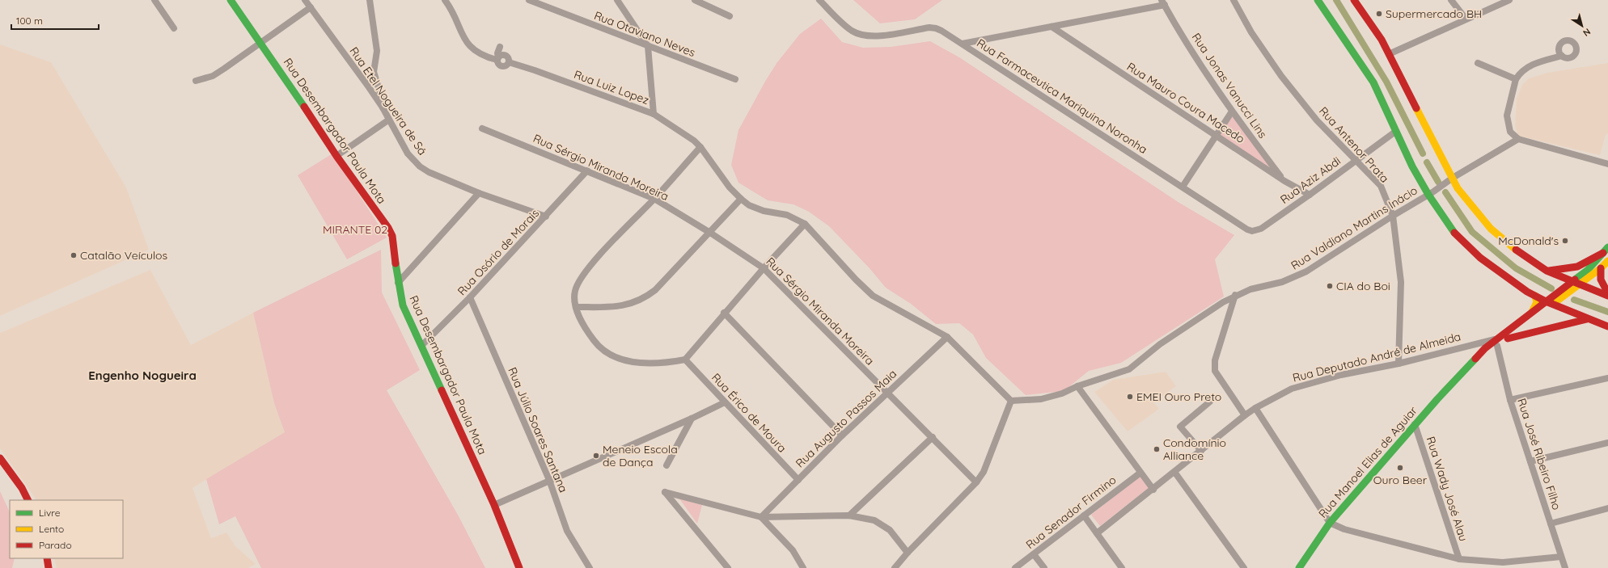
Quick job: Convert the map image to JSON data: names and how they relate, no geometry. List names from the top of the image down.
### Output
{
  "streets": {
    "main road": ["Rua Desembargador Paula Mota", "Rua Manoel Elias de Aguiar"],
    "street": [
      "Rua Otaviano Neves",
      "Rua Jonas Vanucci Lins",
      "Rua Luiz Lopez",
      "Rua Farmaceutica Mariquina Noronha",
      "Rua Etel Nogueira de Sá",
      "Rua Mauro Coura Macedo",
      "Rua Antenor Prata",
      "Rua Sérgio Miranda Moreira",
      "Rua Aziz Abdi",
      "Rua Valdiano Martins Inácio",
      "Rua Osório de Morais",
      "Rua Deputado André de Almeida",
      "Rua Érico de Moura",
      "Rua Augusto Passos Maia",
      "Rua Júlio Soares Santana",
      "Rua José Ribeiro Filho",
      "Rua Wady José Alau",
      "Rua Senador Firmino"
    ]
  },
  "crossings": [
    ["Rua Jonas Vanucci Lins", "Rua Mauro Coura Macedo"],
    ["Rua Farmaceutica Mariquina Noronha", "Rua Aziz Abdi"],
    ["Rua Etel Nogueira de Sá", "Rua Osório de Morais"],
    ["Rua Mauro Coura Macedo", "Rua Aziz Abdi"],
    ["Rua Desembargador Paula Mota", "Rua Osório de Morais"],
    ["Rua Antenor Prata", "Rua Aziz Abdi"],
    ["Rua Antenor Prata", "Rua Valdiano Martins Inácio"],
    ["Rua Antenor Prata", "Rua Deputado André de Almeida"],
    ["Rua Sérgio Miranda Moreira", "Rua Osório de Morais"],
    ["Rua Sérgio Miranda Moreira", "Rua Augusto Passos Maia"],
    ["Rua Osório de Morais", "Rua Júlio Soares Santana"],
    ["Rua Deputado André de Almeida", "Rua José Ribeiro Filho"],
    ["Rua Deputado André de Almeida", "Rua Manoel Elias de Aguiar"],
    ["Rua Érico de Moura", "Rua Augusto Passos Maia"],
    ["Rua José Ribeiro Filho", "Rua Manoel Elias de Aguiar"],
    ["Rua Manoel Elias de Aguiar", "Rua Wady José Alau"]
  ],
  "districts": ["Engenho Nogueira"],
  "parks": ["MIRANTE 02"],
  "places": [
    "Supermercado BH",
    "McDonald's",
    "Catalão Veículos",
    "CIA do Boi",
    "EMEI Ouro Preto",
    "Condomínio Alliance",
    "Meneio Escola de Dança",
    "Ouro Beer"
  ],
  "legend": ["Livre", "Lento", "Parado"],
  "scale_bar": "100 m",
  "north": "bottom right"
}
